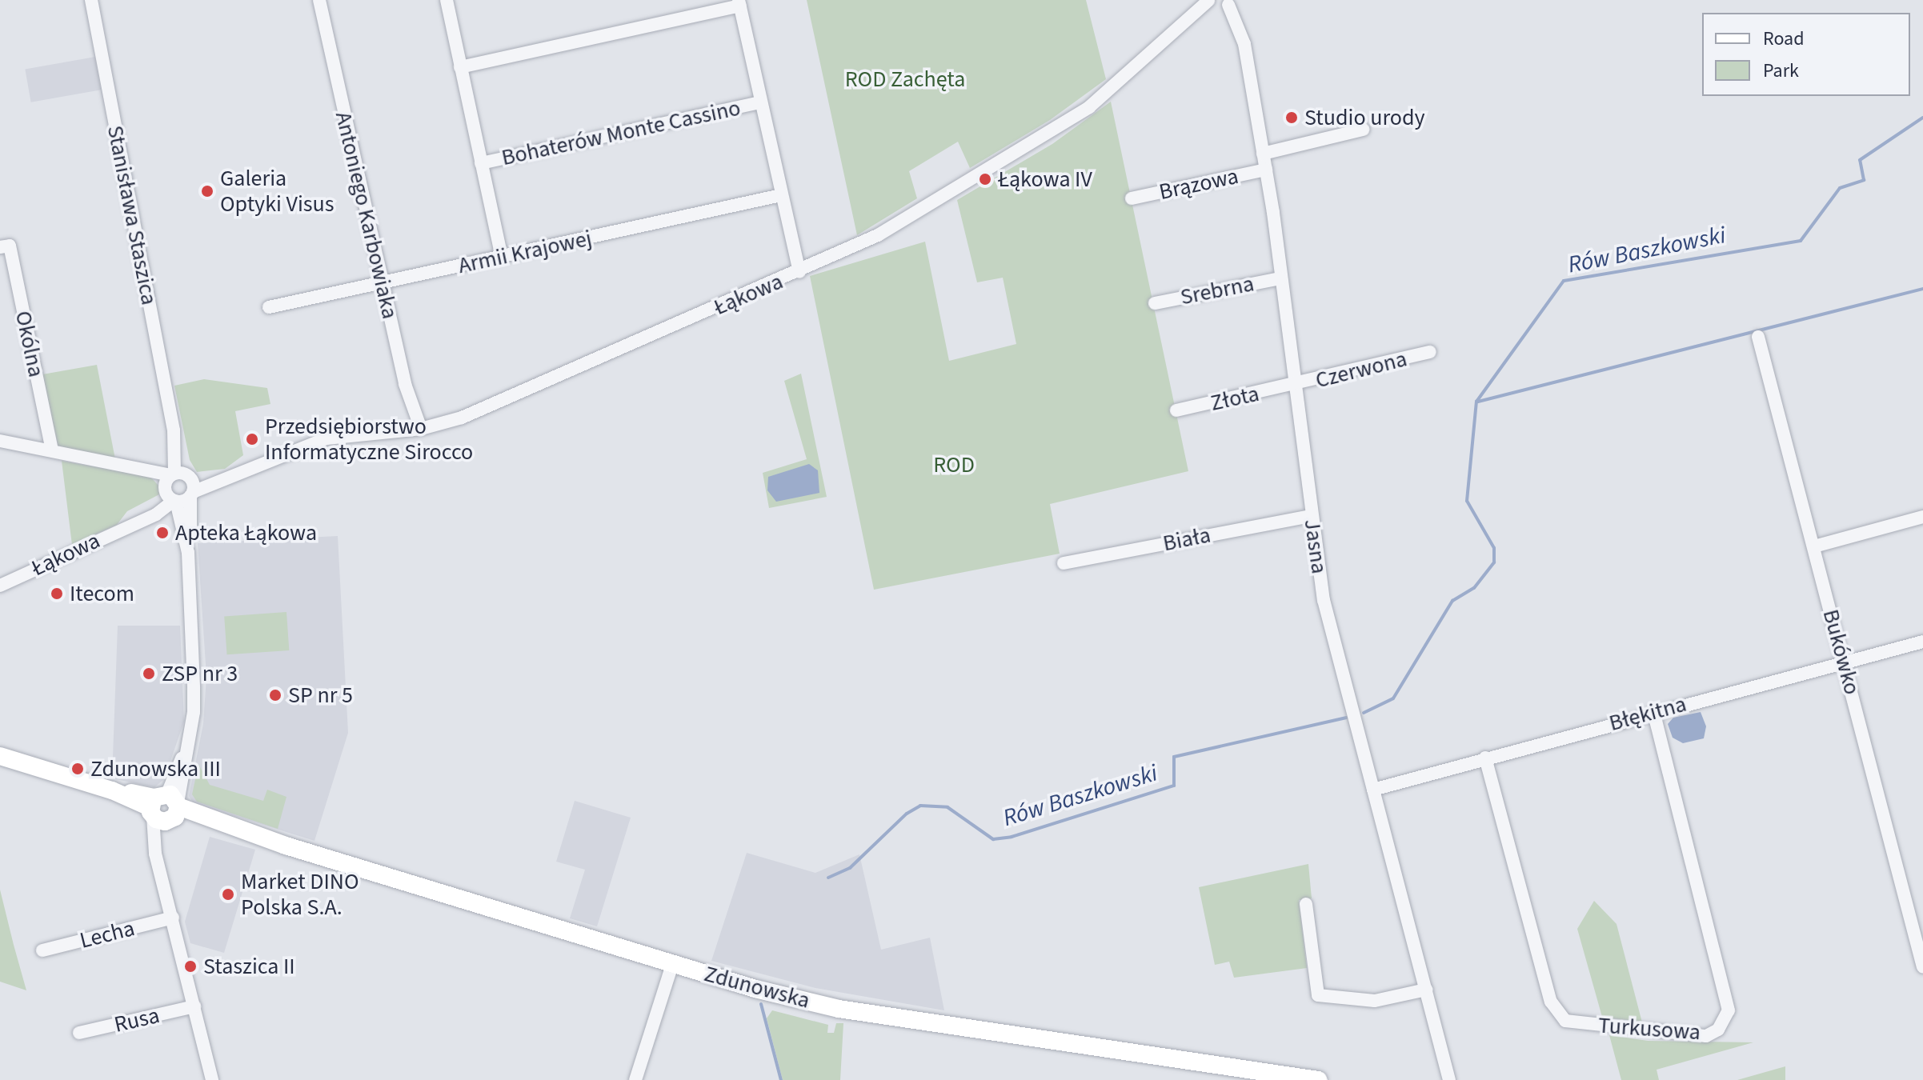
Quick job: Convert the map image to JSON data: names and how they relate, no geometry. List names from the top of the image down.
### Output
{
  "streets": {
    "main road": ["Zdunowska"],
    "street": [
      "Bohaterów Monte Cassino",
      "Brązowa",
      "Stanisława Staszica",
      "Antoniego Karbowiaka",
      "Armii Krajowej",
      "Srebrna",
      "Łąkowa",
      "Okólna",
      "Czerwona",
      "Złota",
      "Biała",
      "Jasna",
      "Bukówko",
      "Błękitna",
      "Lecha",
      "Rusa",
      "Turkusowa"
    ]
  },
  "crossings": [
    ["Brązowa", "Jasna"],
    ["Stanisława Staszica", "Łąkowa"],
    ["Stanisława Staszica", "Lecha"],
    ["Stanisława Staszica", "Zdunowska"],
    ["Stanisława Staszica", "Rusa"],
    ["Antoniego Karbowiaka", "Armii Krajowej"],
    ["Antoniego Karbowiaka", "Łąkowa"],
    ["Srebrna", "Jasna"],
    ["Czerwona", "Złota"],
    ["Czerwona", "Jasna"],
    ["Złota", "Jasna"],
    ["Biała", "Jasna"],
    ["Jasna", "Błękitna"],
    ["Bukówko", "Błękitna"],
    ["Błękitna", "Turkusowa"]
  ],
  "water": ["Rów Baszkowski"],
  "parks": ["ROD Zachęta", "ROD"],
  "places": [
    "Studio urody",
    "Łąkowa IV",
    "Galeria Optyki Visus",
    "Przedsiębiorstwo Informatyczne Sirocco",
    "Apteka Łąkowa",
    "Itecom",
    "ZSP nr 3",
    "SP nr 5",
    "Zdunowska III",
    "Market DINO Polska S.A.",
    "Staszica II"
  ],
  "legend": ["Road", "Park"]
}
